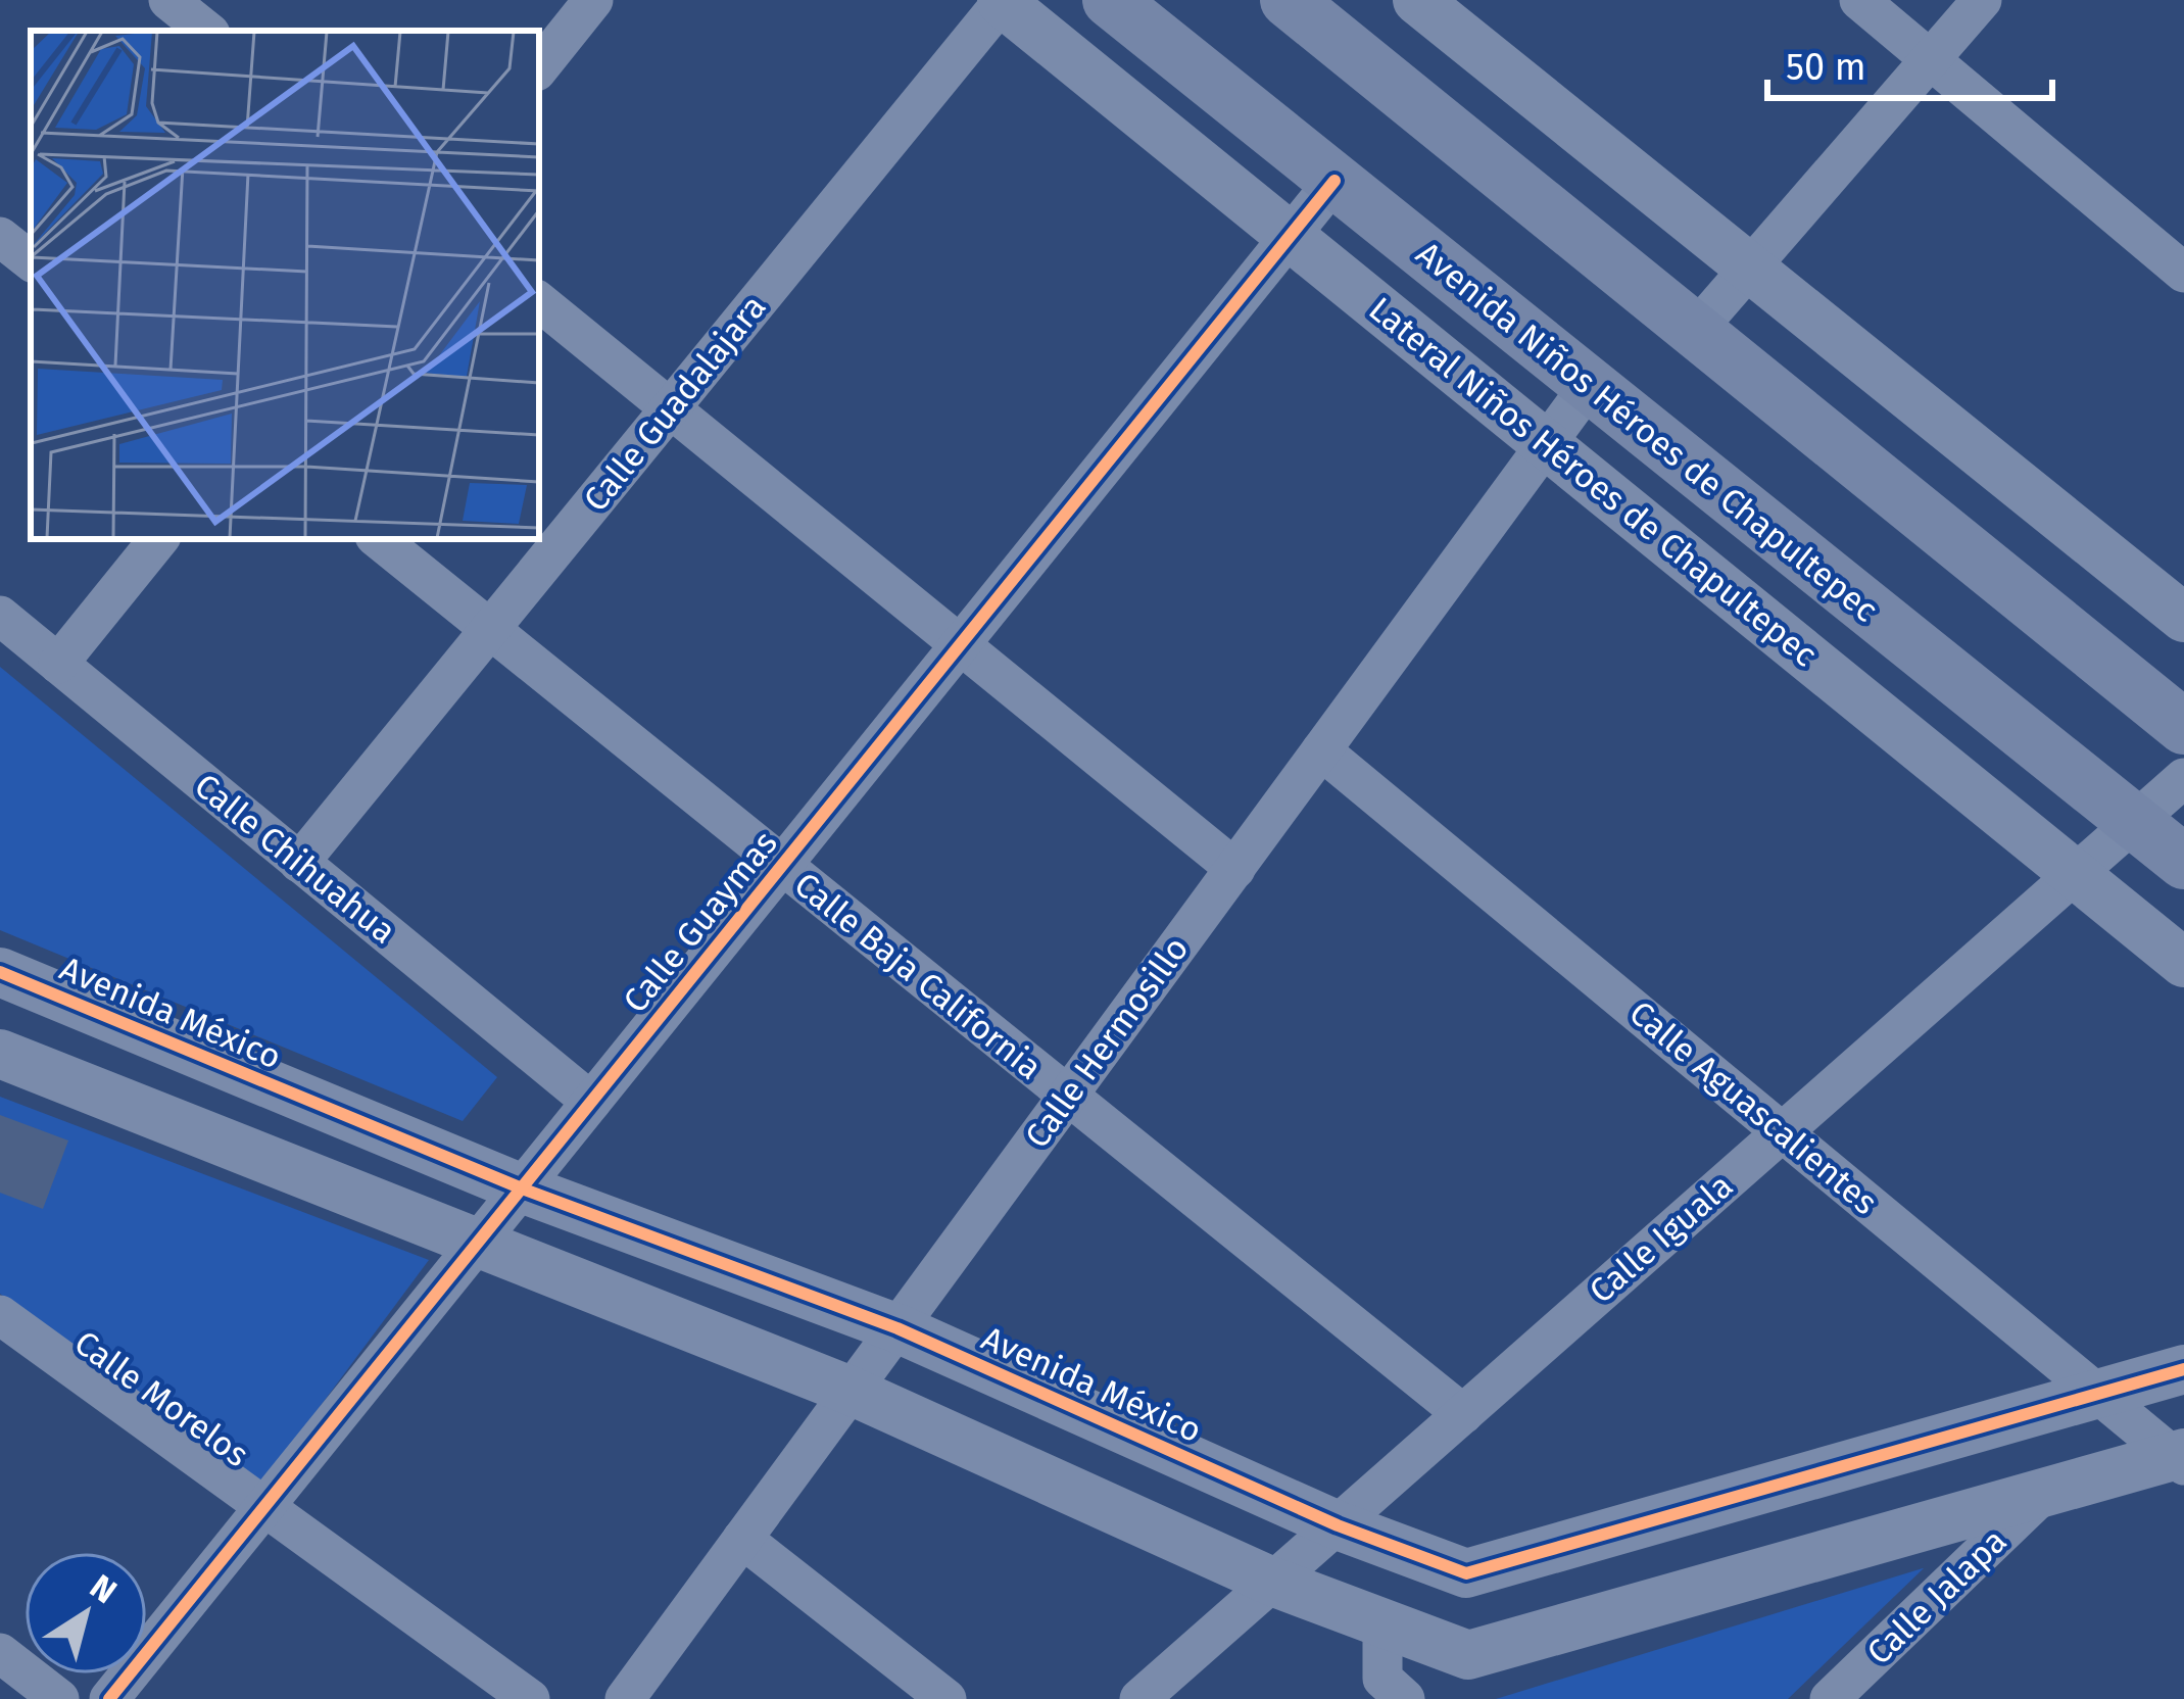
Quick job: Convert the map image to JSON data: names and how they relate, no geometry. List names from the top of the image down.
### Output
{
  "streets": {
    "main road": ["Avenida Niños Héroes de Chapultepec"],
    "street": [
      "Calle Guadalajara",
      "Lateral Niños Héroes de Chapultepec",
      "Calle Chihuahua",
      "Calle Guaymas",
      "Calle Baja California",
      "Avenida México",
      "Calle Hermosillo",
      "Calle Aguascalientes",
      "Calle Iguala",
      "Calle Morelos",
      "Calle Jalapa"
    ]
  },
  "crossings": [
    ["Calle Guadalajara", "Lateral Niños Héroes de Chapultepec"],
    ["Calle Guadalajara", "Calle Chihuahua"],
    ["Calle Guadalajara", "Calle Baja California"],
    ["Avenida Niños Héroes de Chapultepec", "Calle Guaymas"],
    ["Avenida Niños Héroes de Chapultepec", "Calle Hermosillo"],
    ["Avenida Niños Héroes de Chapultepec", "Calle Iguala"],
    ["Lateral Niños Héroes de Chapultepec", "Calle Guaymas"],
    ["Lateral Niños Héroes de Chapultepec", "Calle Hermosillo"],
    ["Lateral Niños Héroes de Chapultepec", "Calle Iguala"],
    ["Calle Chihuahua", "Calle Guaymas"],
    ["Calle Guaymas", "Calle Baja California"],
    ["Calle Guaymas", "Avenida México"],
    ["Calle Guaymas", "Calle Morelos"],
    ["Calle Baja California", "Calle Hermosillo"],
    ["Calle Baja California", "Calle Iguala"],
    ["Avenida México", "Calle Hermosillo"],
    ["Avenida México", "Calle Aguascalientes"],
    ["Avenida México", "Calle Iguala"],
    ["Calle Hermosillo", "Calle Aguascalientes"],
    ["Calle Aguascalientes", "Calle Iguala"]
  ],
  "scale_bar": "50 m",
  "north": "top right"
}
